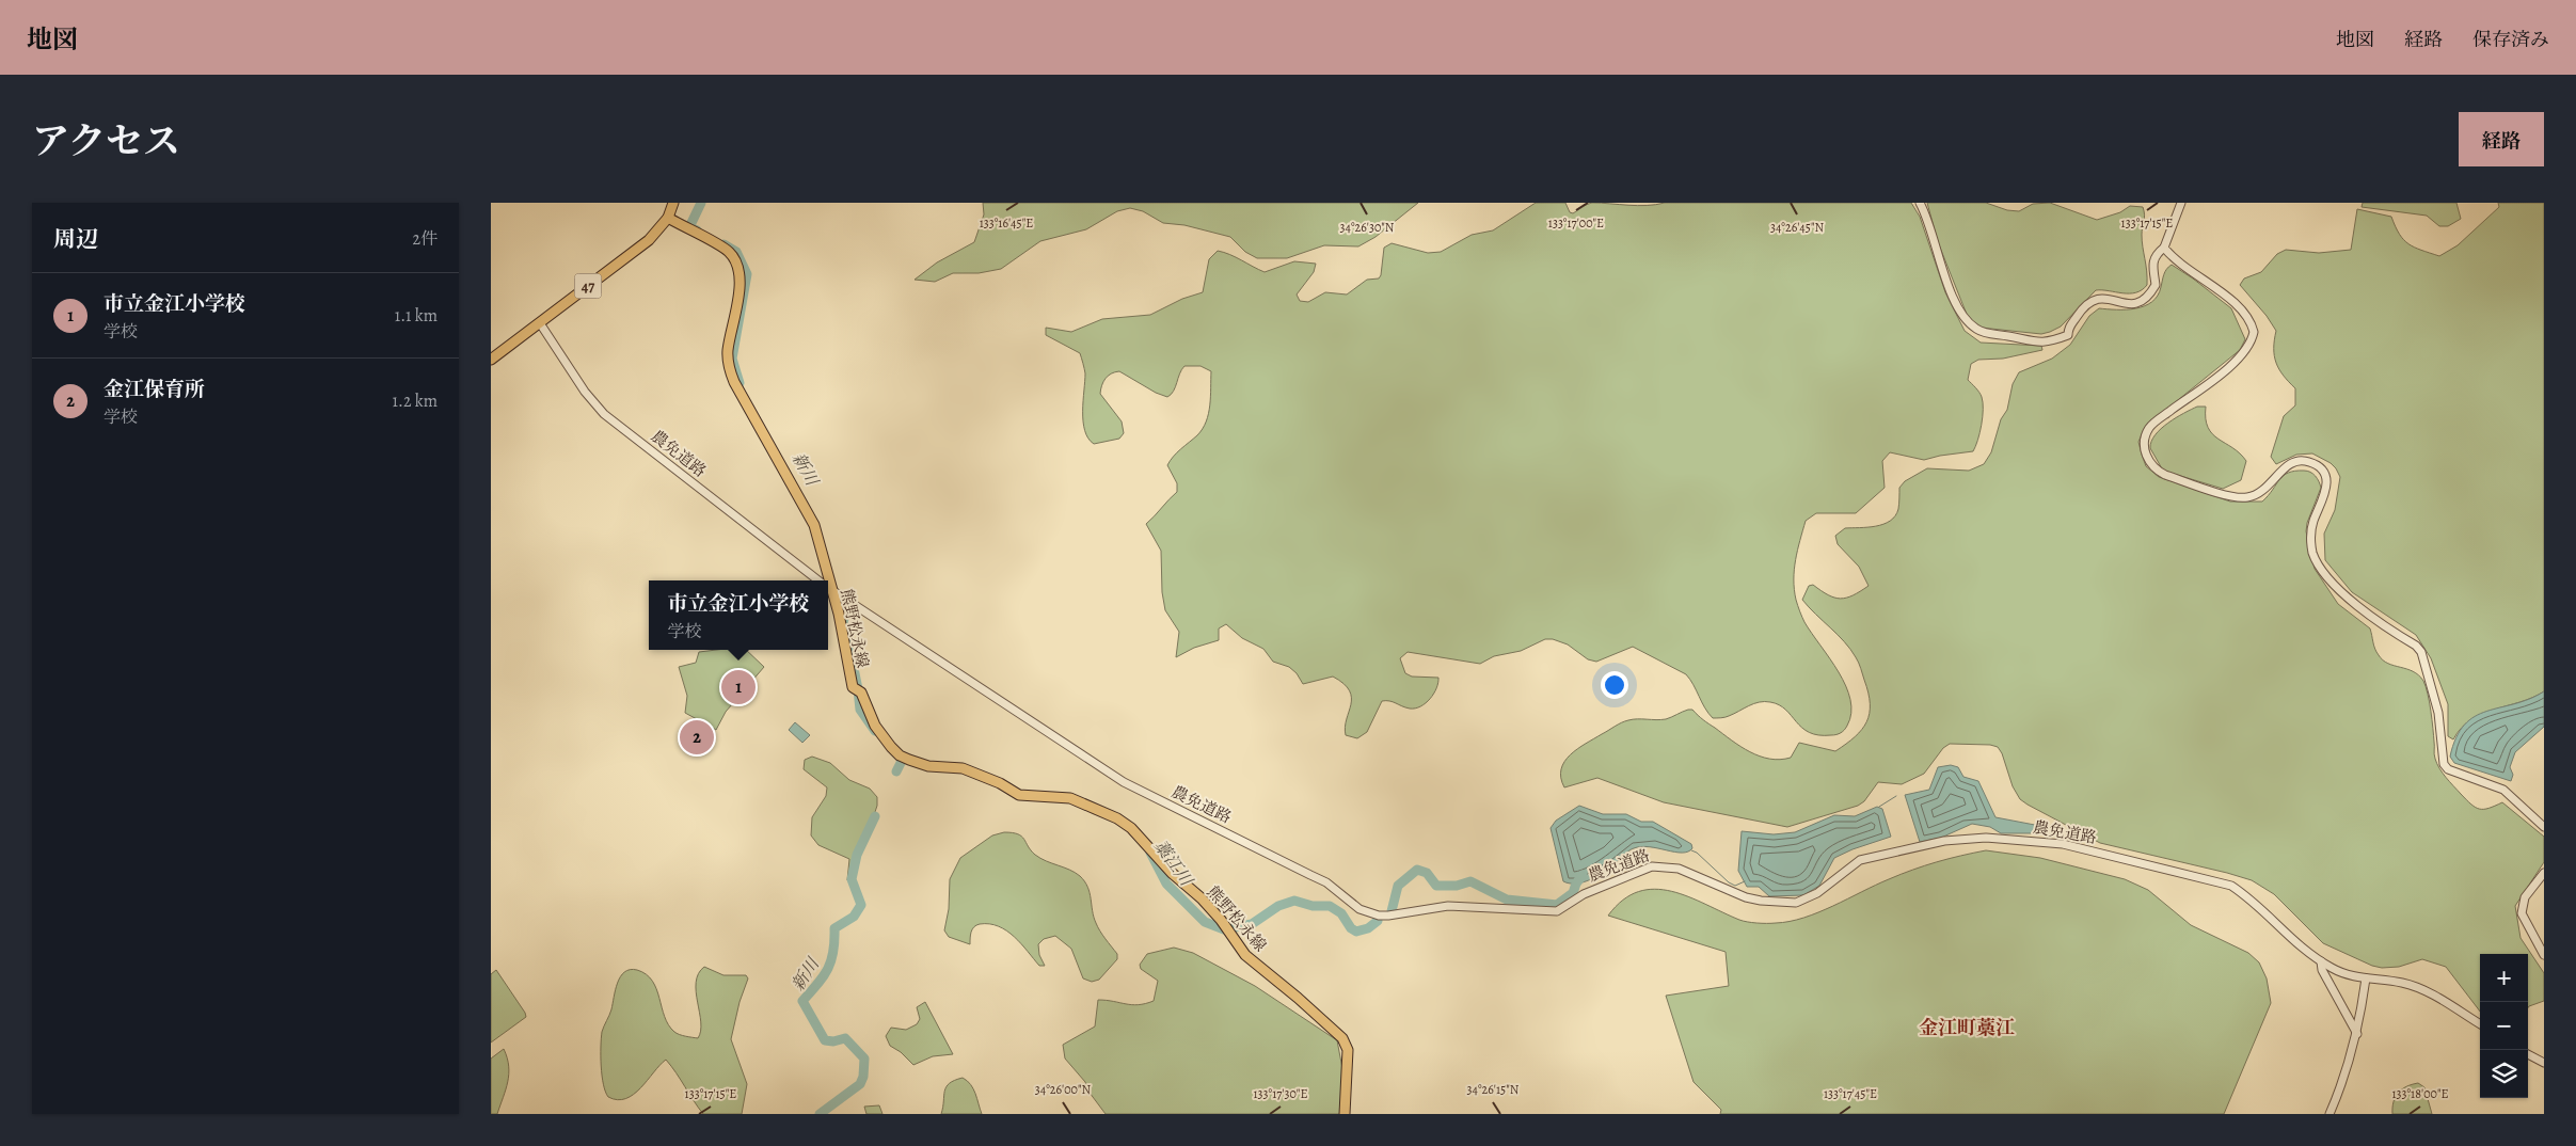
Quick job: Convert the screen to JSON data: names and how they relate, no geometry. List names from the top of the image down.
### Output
{
  "streets": {
    "main road": ["47", "熊野松永線"],
    "street": ["農免道路"]
  },
  "crossings": [
    ["47", "農免道路"],
    ["47", "熊野松永線"],
    ["農免道路", "熊野松永線"]
  ],
  "districts": ["金江町藁江"],
  "water": ["新川", "藁江川"],
  "page": {
    "header": "地図",
    "nav": ["地図", "経路", "保存済み"],
    "title": "アクセス",
    "buttons": "経路",
    "heading": ["周辺", "2件"],
    "list": [
      {
        "mark": "1",
        "name": "市立金江小学校",
        "note": "学校",
        "value": "1.1 km"
      },
      {
        "mark": "2",
        "name": "金江保育所",
        "note": "学校",
        "value": "1.2 km"
      }
    ],
    "popup": ["市立金江小学校", "学校"],
    "pins": ["1", "2"],
    "map_buttons": ["+", "−"]
  },
  "coordinates": [
    "133°16'45\"E",
    "133°17'00\"E",
    "133°17'15\"E",
    "34°26'30\"N",
    "34°26'45\"N",
    "34°26'00\"N",
    "34°26'15\"N",
    "133°17'30\"E",
    "133°17'45\"E",
    "133°18'00\"E"
  ]
}
